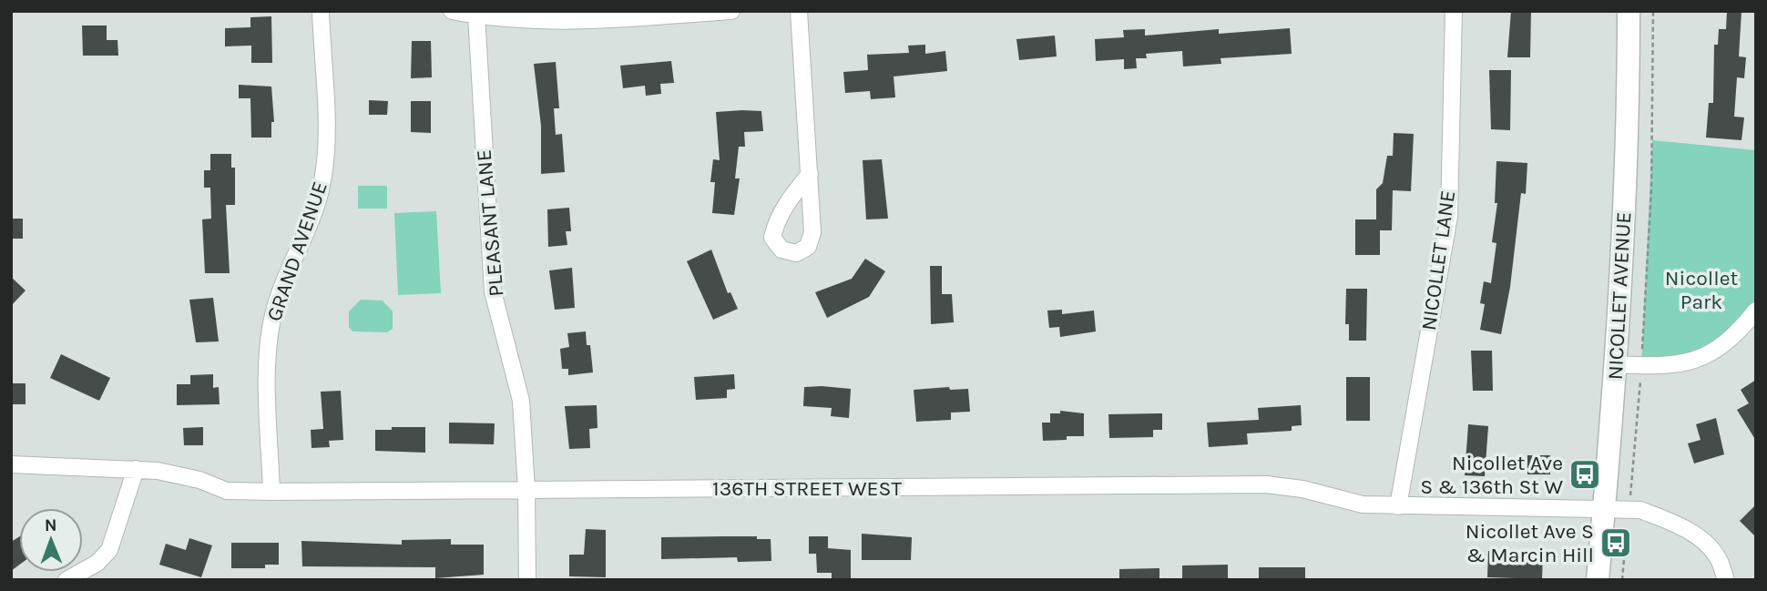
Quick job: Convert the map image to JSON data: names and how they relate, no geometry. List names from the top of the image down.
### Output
{
  "streets": {
    "main road": ["NICOLLET AVENUE"],
    "street": [
      "PLEASANT LANE",
      "GRAND AVENUE",
      "NICOLLET LANE",
      "136TH STREET WEST"
    ]
  },
  "crossings": [
    ["PLEASANT LANE", "136TH STREET WEST"],
    ["GRAND AVENUE", "136TH STREET WEST"],
    ["NICOLLET LANE", "136TH STREET WEST"],
    ["NICOLLET AVENUE", "136TH STREET WEST"]
  ],
  "parks": ["Nicollet Park"],
  "places": {
    "bus stop": ["Nicollet Ave S & 136th St W", "Nicollet Ave S & Marcin Hill"]
  },
  "north": "top"
}
